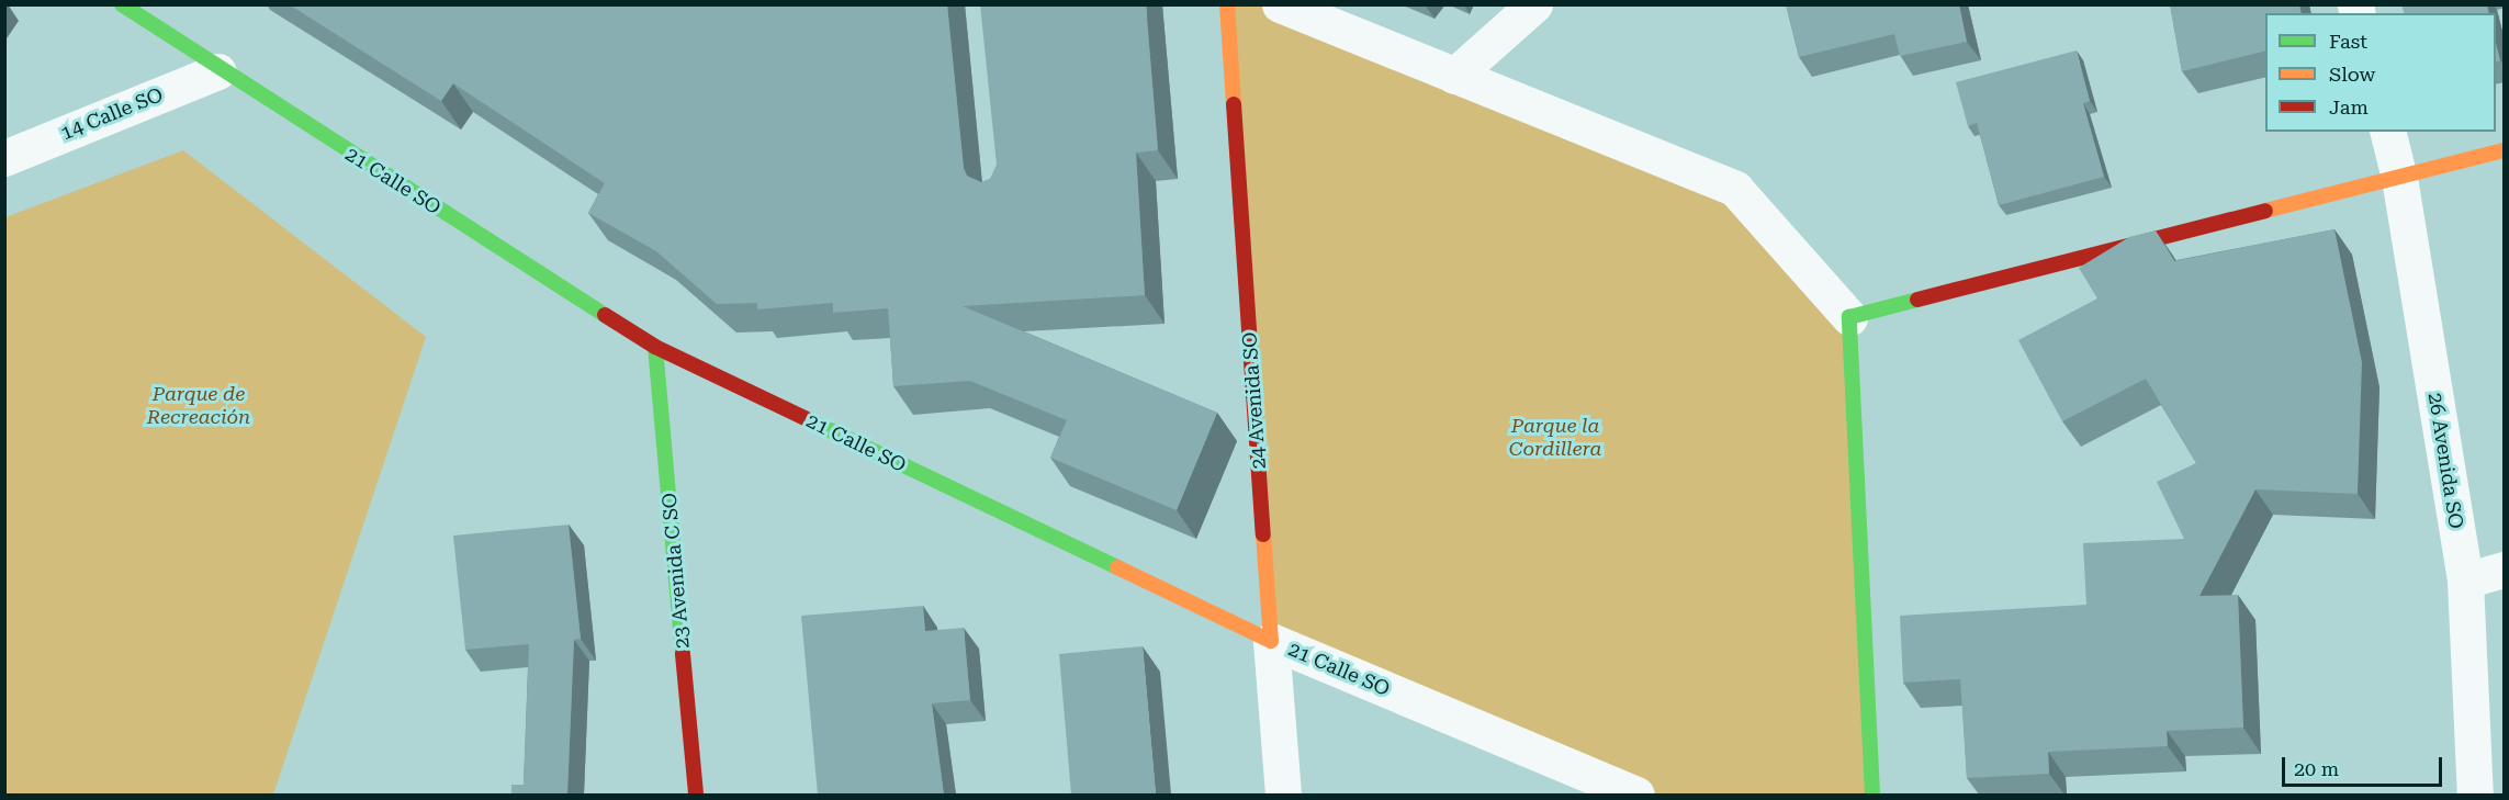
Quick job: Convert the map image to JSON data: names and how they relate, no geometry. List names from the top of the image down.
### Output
{
  "streets": {
    "street": [
      "14 Calle SO",
      "21 Calle SO",
      "24 Avenida SO",
      "26 Avenida SO",
      "23 Avenida C SO"
    ]
  },
  "crossings": [
    ["14 Calle SO", "21 Calle SO"],
    ["21 Calle SO", "24 Avenida SO"],
    ["21 Calle SO", "23 Avenida C SO"]
  ],
  "parks": ["Parque de Recreación", "Parque la Cordillera"],
  "legend": ["Fast", "Slow", "Jam"],
  "scale_bar": "20 m"
}
